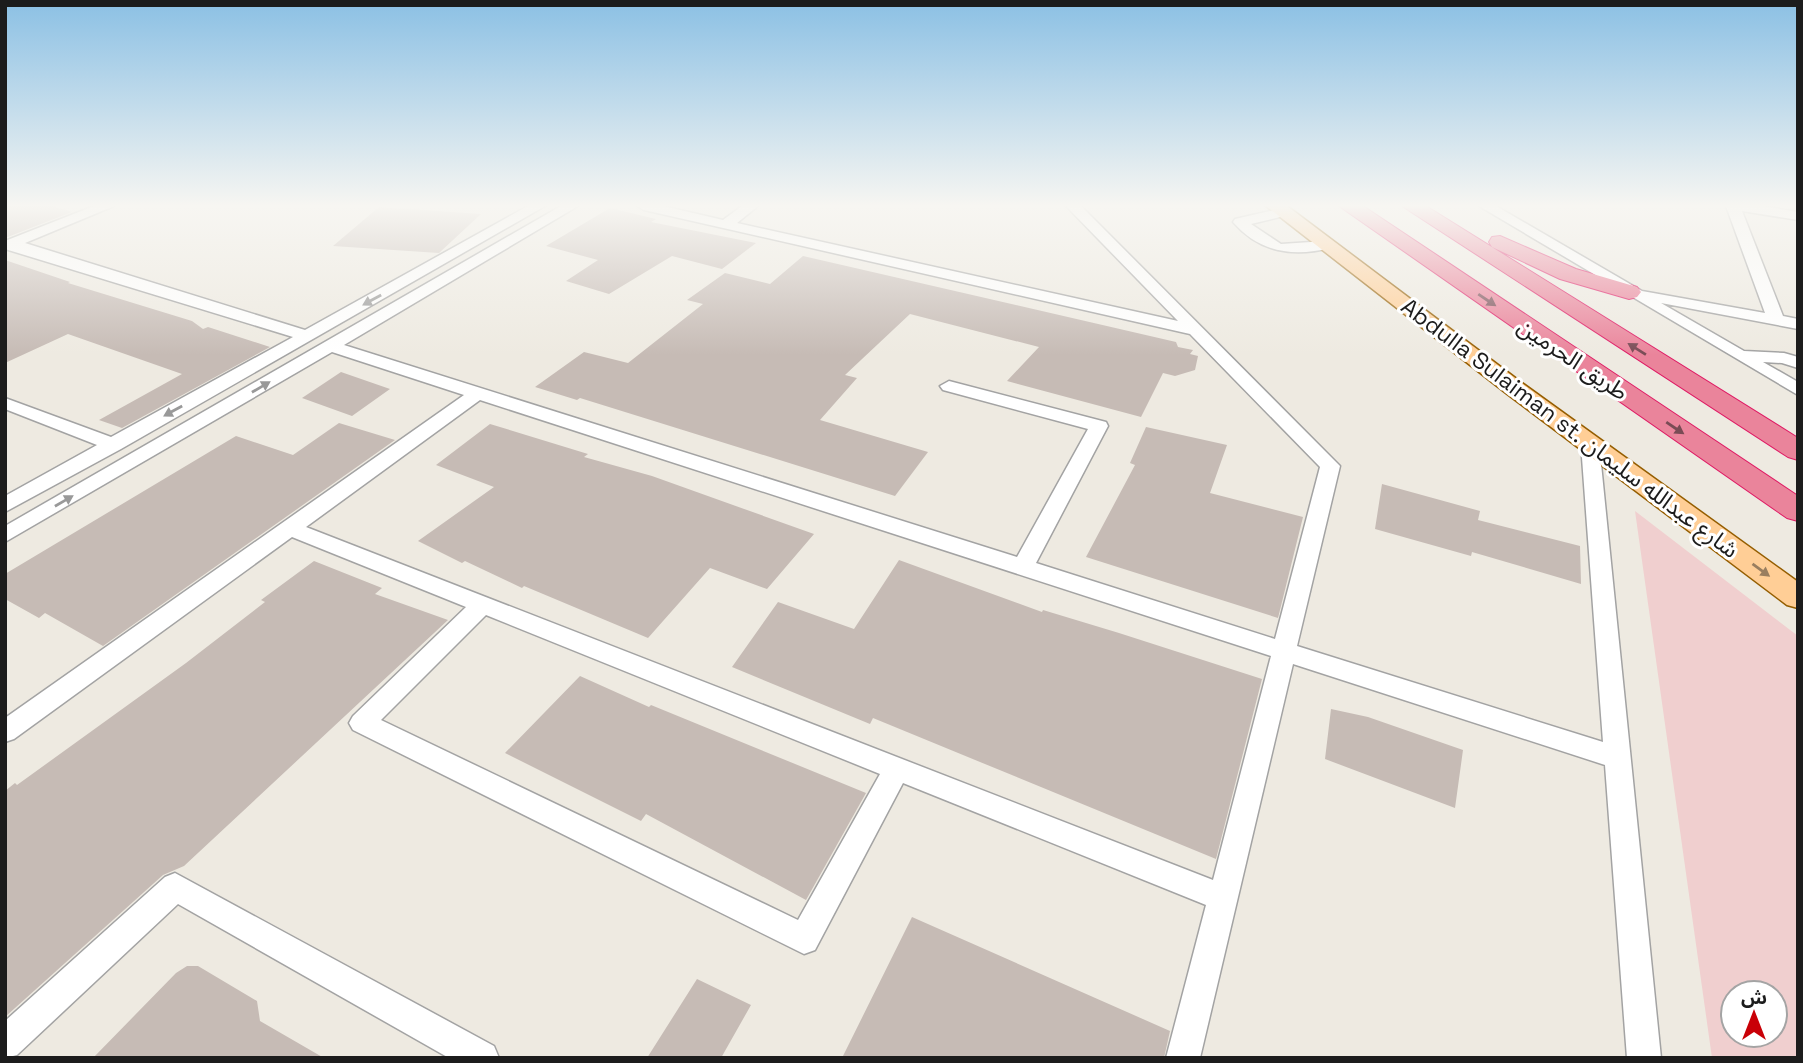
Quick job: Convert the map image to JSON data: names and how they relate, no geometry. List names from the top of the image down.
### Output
{
  "streets": {
    "highway": ["طريق الحرمين"],
    "main road": ["Abdulla Sulaiman st. شارع عبدالله سليمان"]
  },
  "one_way": ["Abdulla Sulaiman st. شارع عبدالله سليمان"],
  "north": "top"
}
